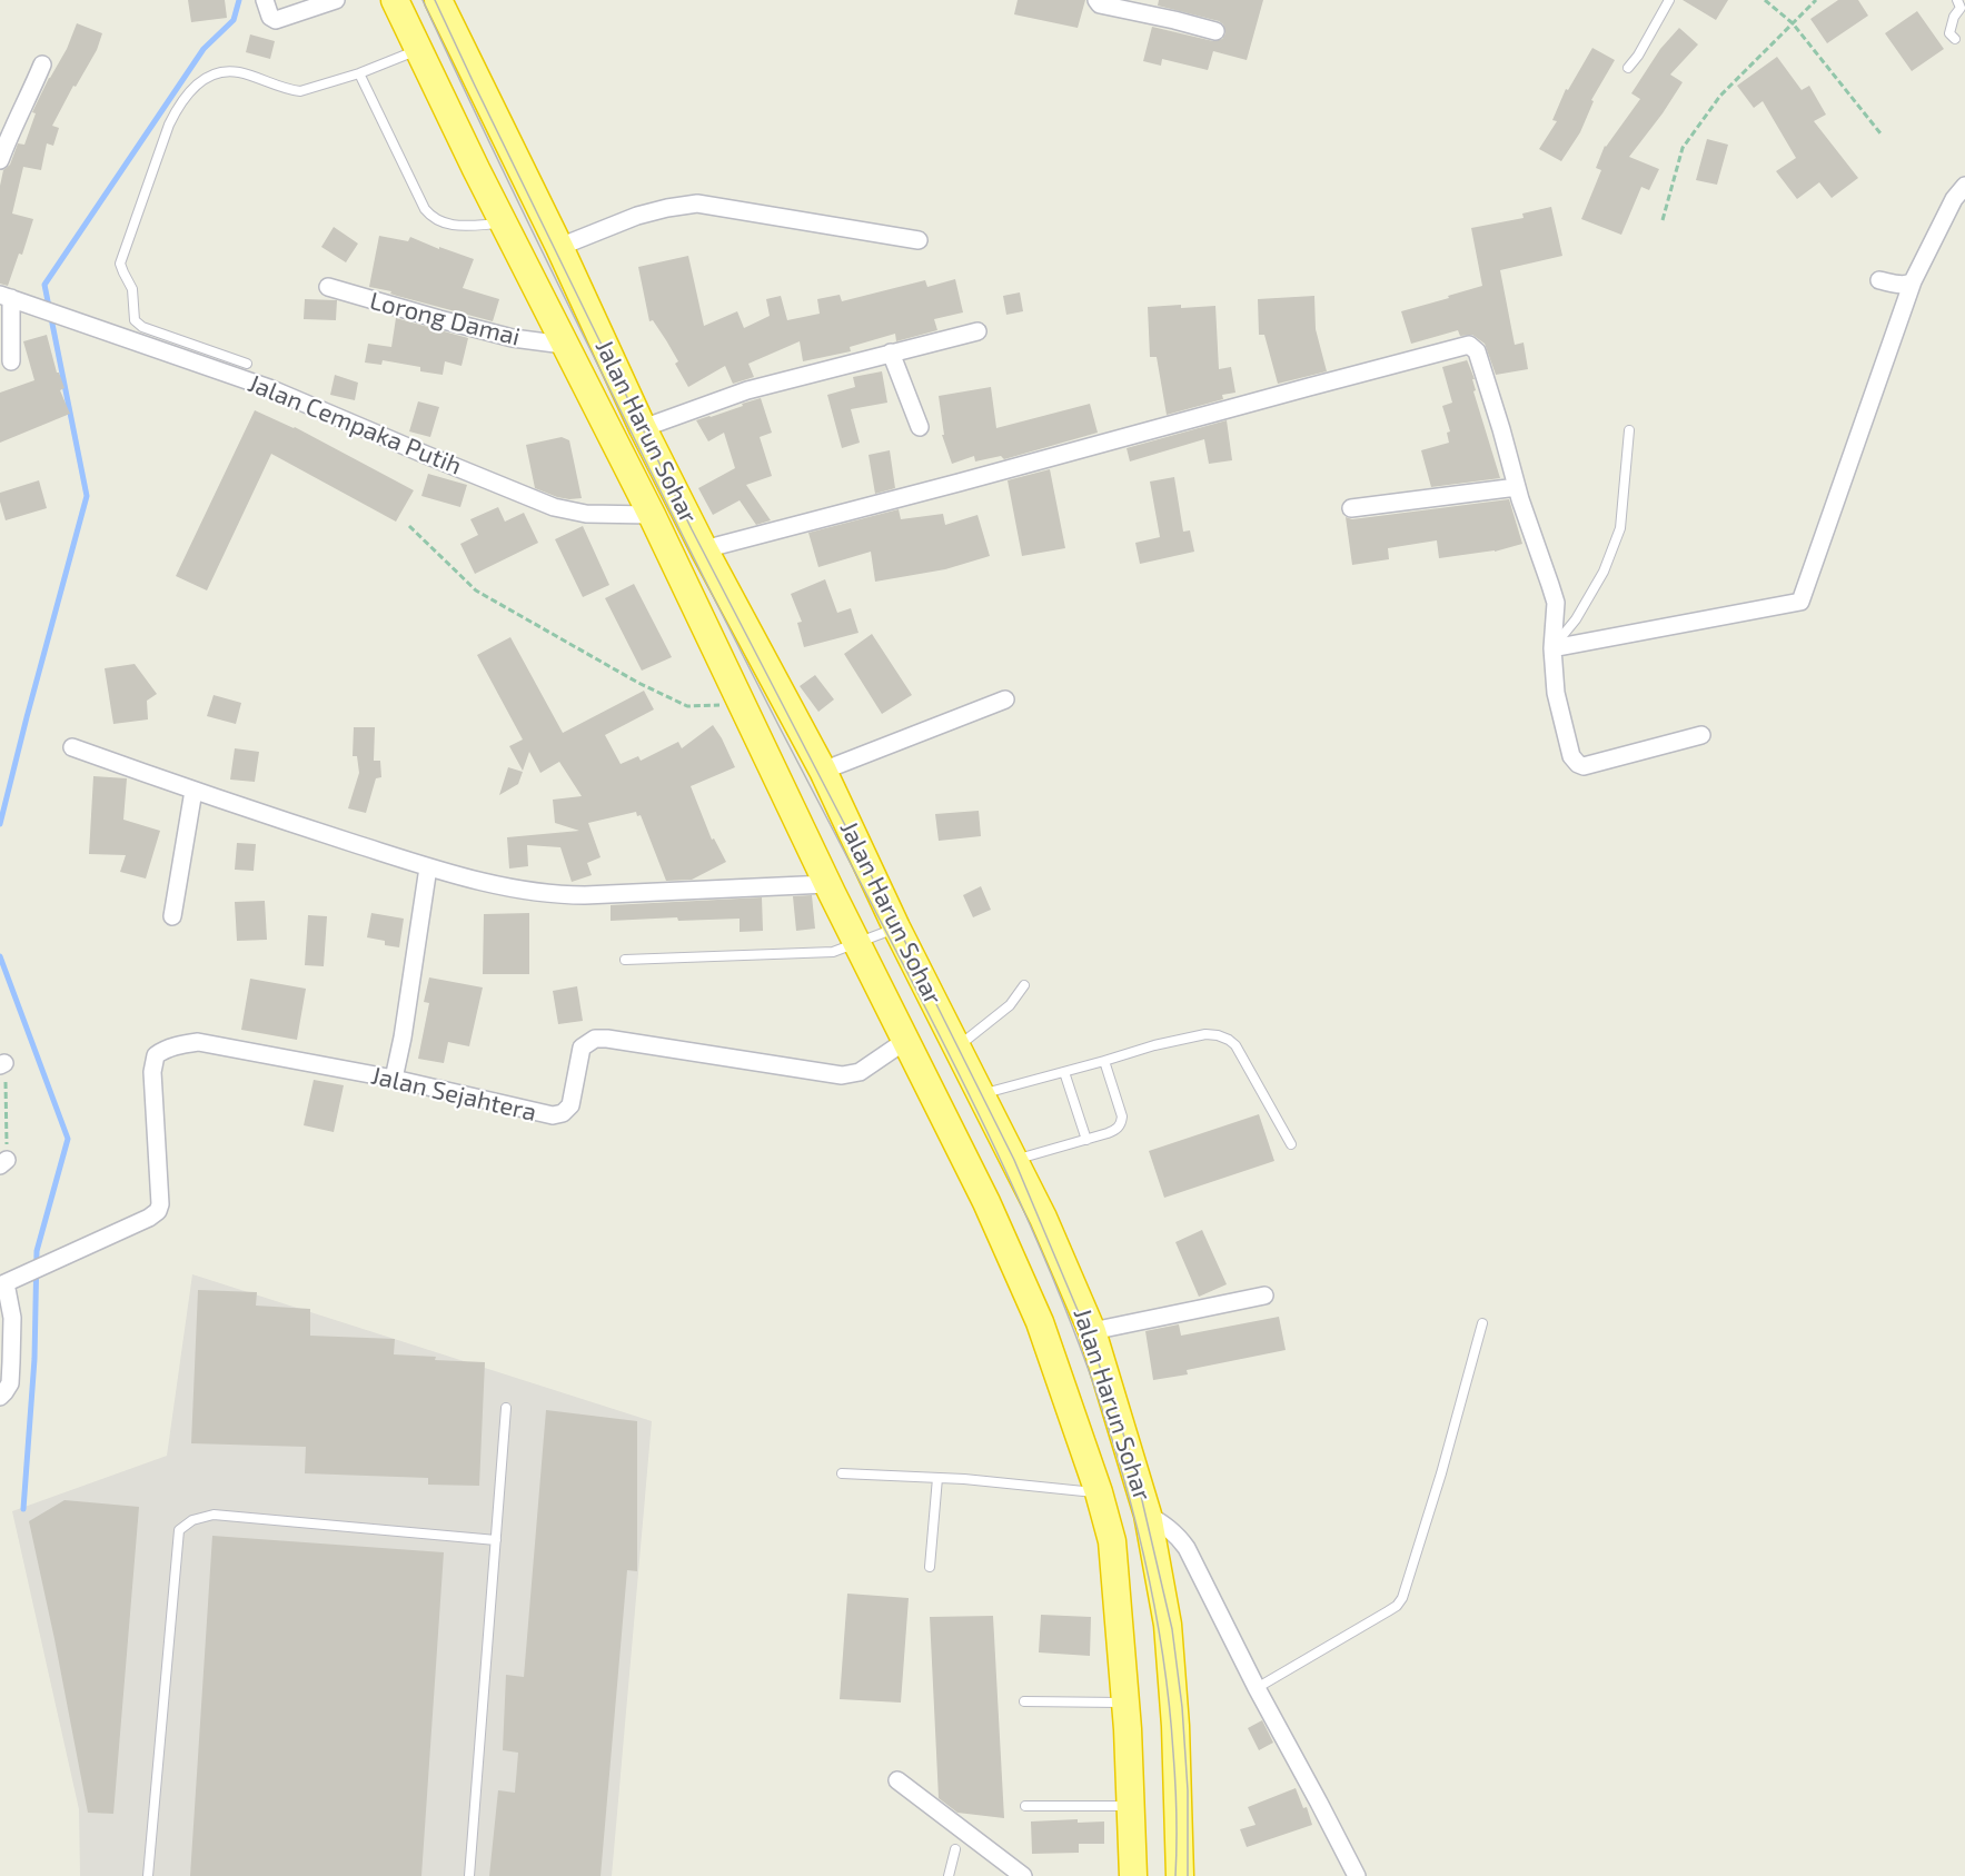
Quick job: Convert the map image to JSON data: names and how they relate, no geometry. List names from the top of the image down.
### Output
{
  "streets": {
    "highway": ["Jalan Harun Sohar"],
    "street": ["Lorong Damai", "Jalan Cempaka Putih", "Jalan Sejahtera"]
  },
  "crossings": [
    ["Lorong Damai", "Jalan Harun Sohar"],
    ["Jalan Cempaka Putih", "Jalan Harun Sohar"],
    ["Jalan Harun Sohar", "Jalan Sejahtera"]
  ]
}
